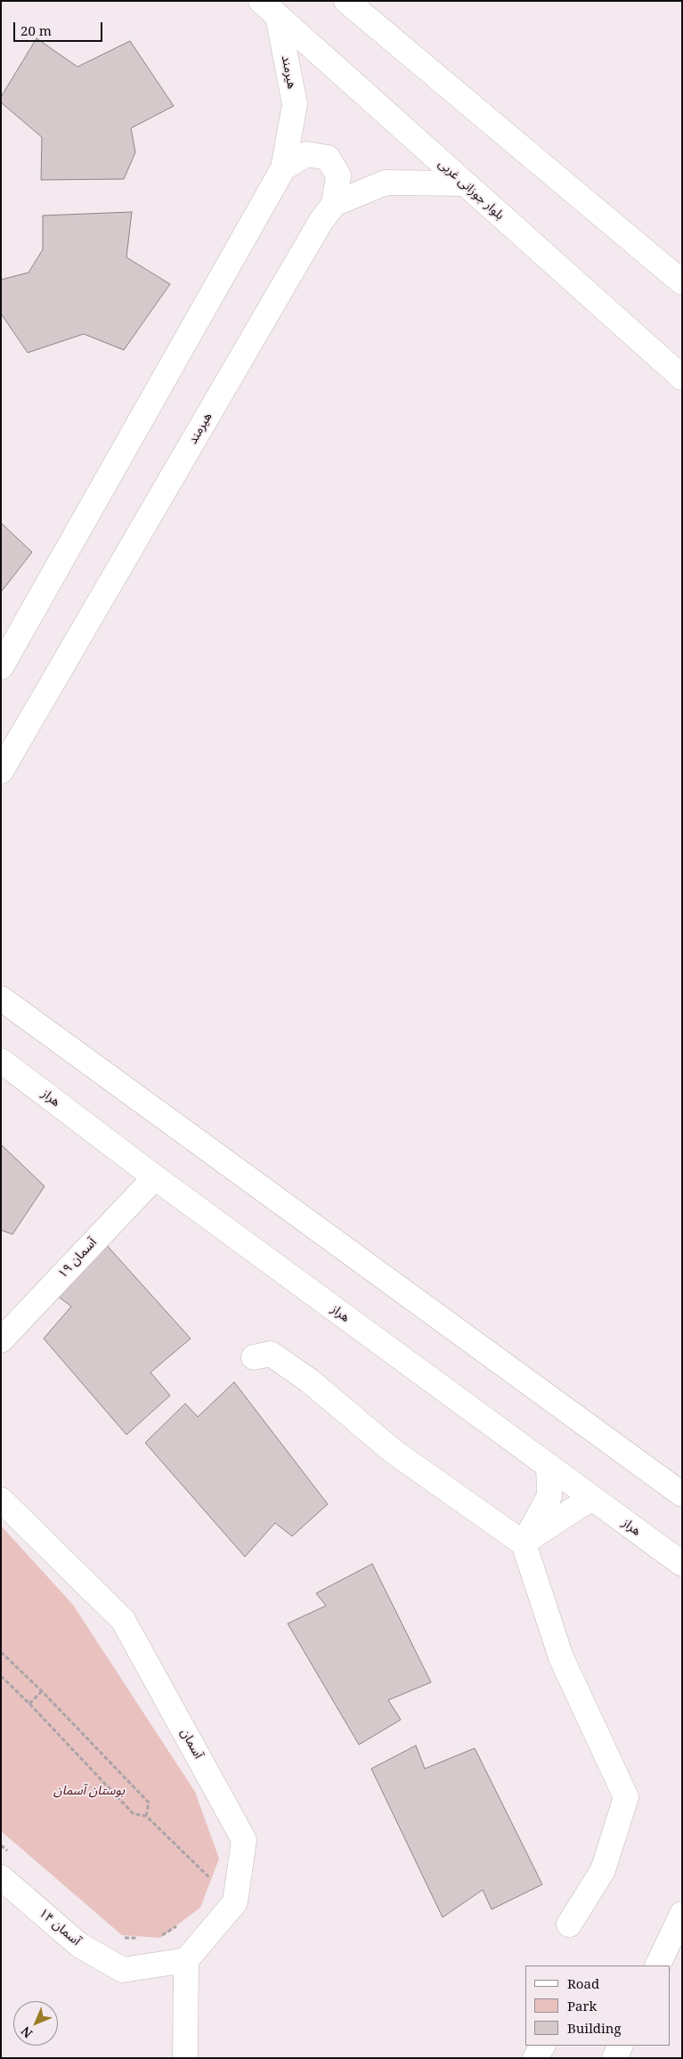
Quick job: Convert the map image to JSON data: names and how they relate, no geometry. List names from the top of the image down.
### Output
{
  "streets": {
    "street": [
      "هیرمند",
      "بلوار جوزانی غربی",
      "هراز",
      "آسمان ۱۹",
      "آسمان",
      "آسمان ۱۴"
    ]
  },
  "crossings": [
    ["هیرمند", "بلوار جوزانی غربی"],
    ["هراز", "آسمان ۱۹"]
  ],
  "parks": ["بوستان آسمان"],
  "legend": ["Road", "Park", "Building"],
  "scale_bar": "20 m",
  "north": "bottom left"
}
